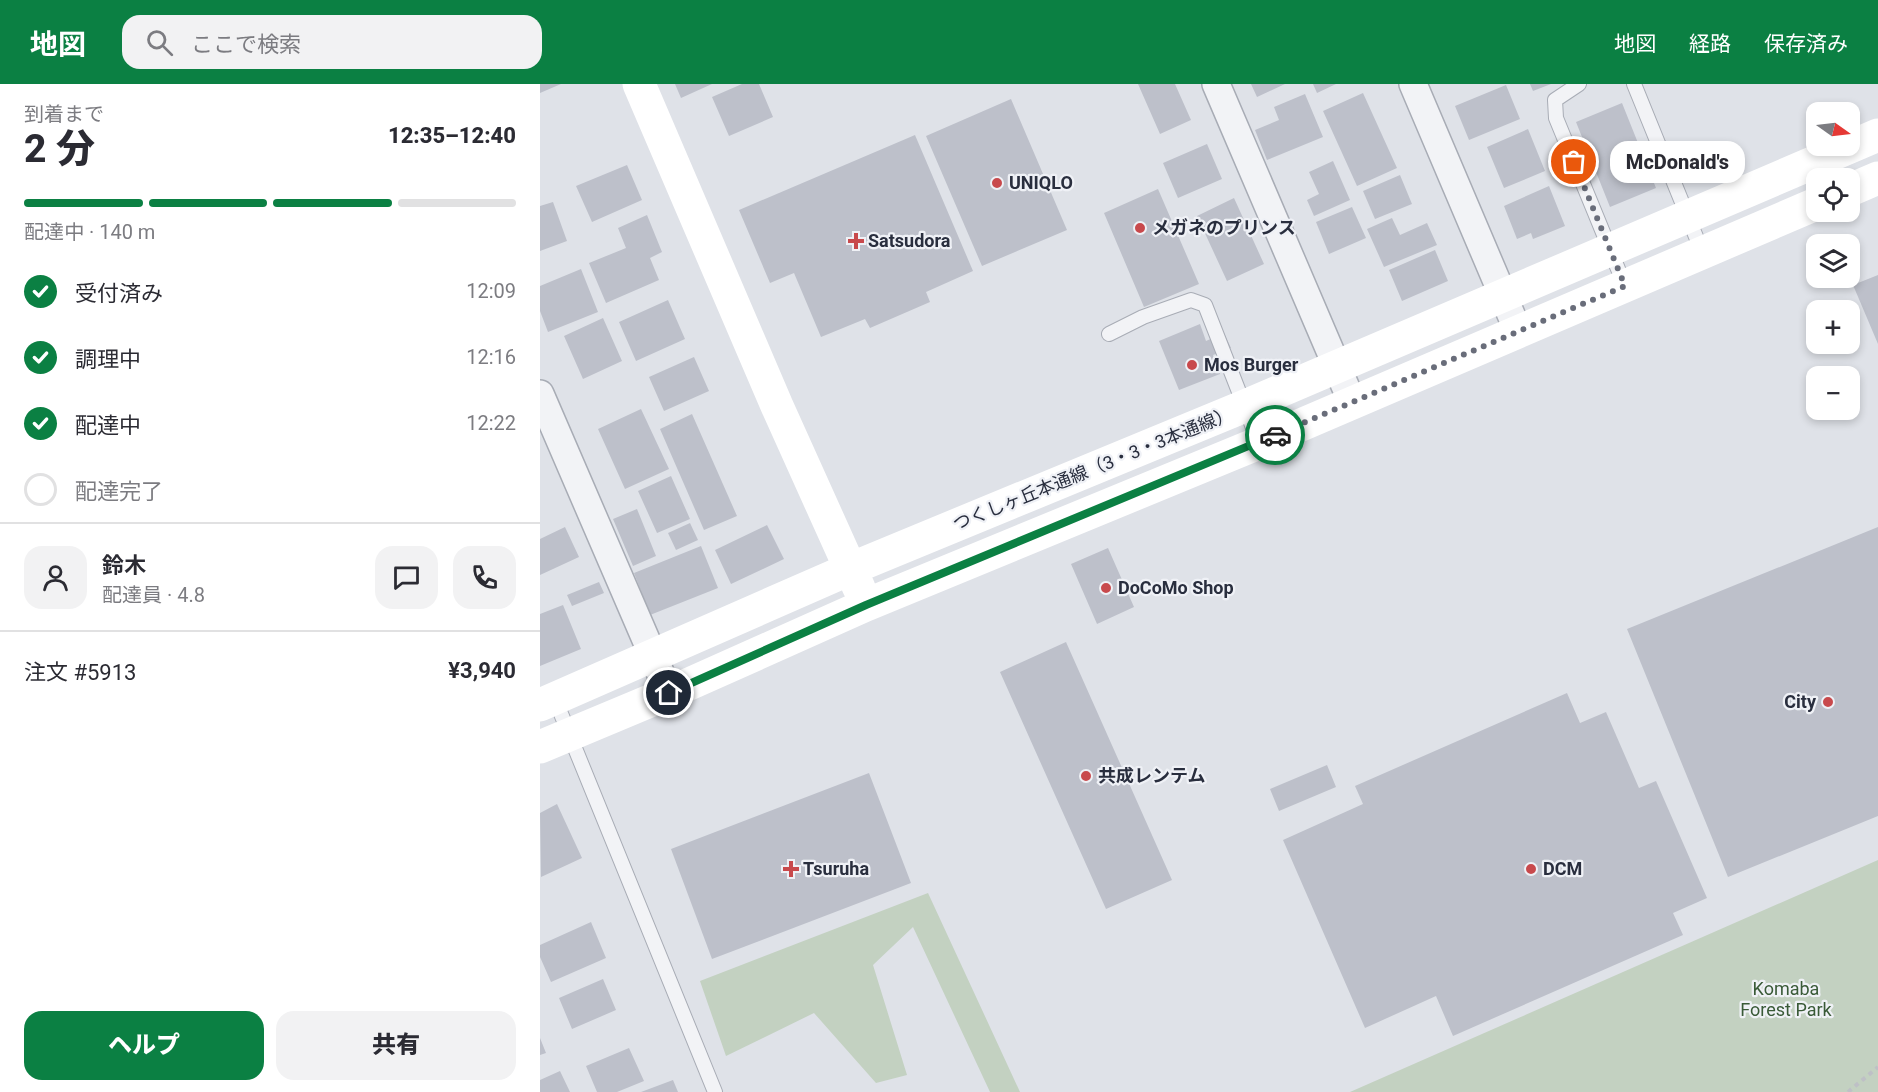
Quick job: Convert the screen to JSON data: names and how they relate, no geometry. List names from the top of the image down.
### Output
{
  "streets": {
    "street": ["つくしヶ丘本通線（3・3・3本通線）"]
  },
  "parks": ["Komaba Forest Park"],
  "places": {
    "other": [
      "McDonald's",
      "UNIQLO",
      "メガネのプリンス",
      "Mos Burger",
      "DoCoMo Shop",
      "City",
      "共成レンテム",
      "DCM"
    ],
    "health": ["Satsudora", "Tsuruha"]
  },
  "north": "right",
  "page": {
    "header": "地図",
    "search": "ここで検索",
    "nav": ["地図", "経路", "保存済み"],
    "heading": ["2 分", "到着まで", "12:35–12:40"],
    "panel": [
      "鈴木",
      "配達員 · 4.8",
      "注文 #5913",
      "¥3,940"
    ],
    "map_buttons": ["+", "−"],
    "bubble": "McDonald's",
    "bar": "配達中 · 140 m",
    "list": [
      ["受付済み", "12:09"],
      ["調理中", "12:16"],
      ["配達中", "12:22"],
      "配達完了"
    ],
    "buttons": ["ヘルプ", "共有"]
  }
}
